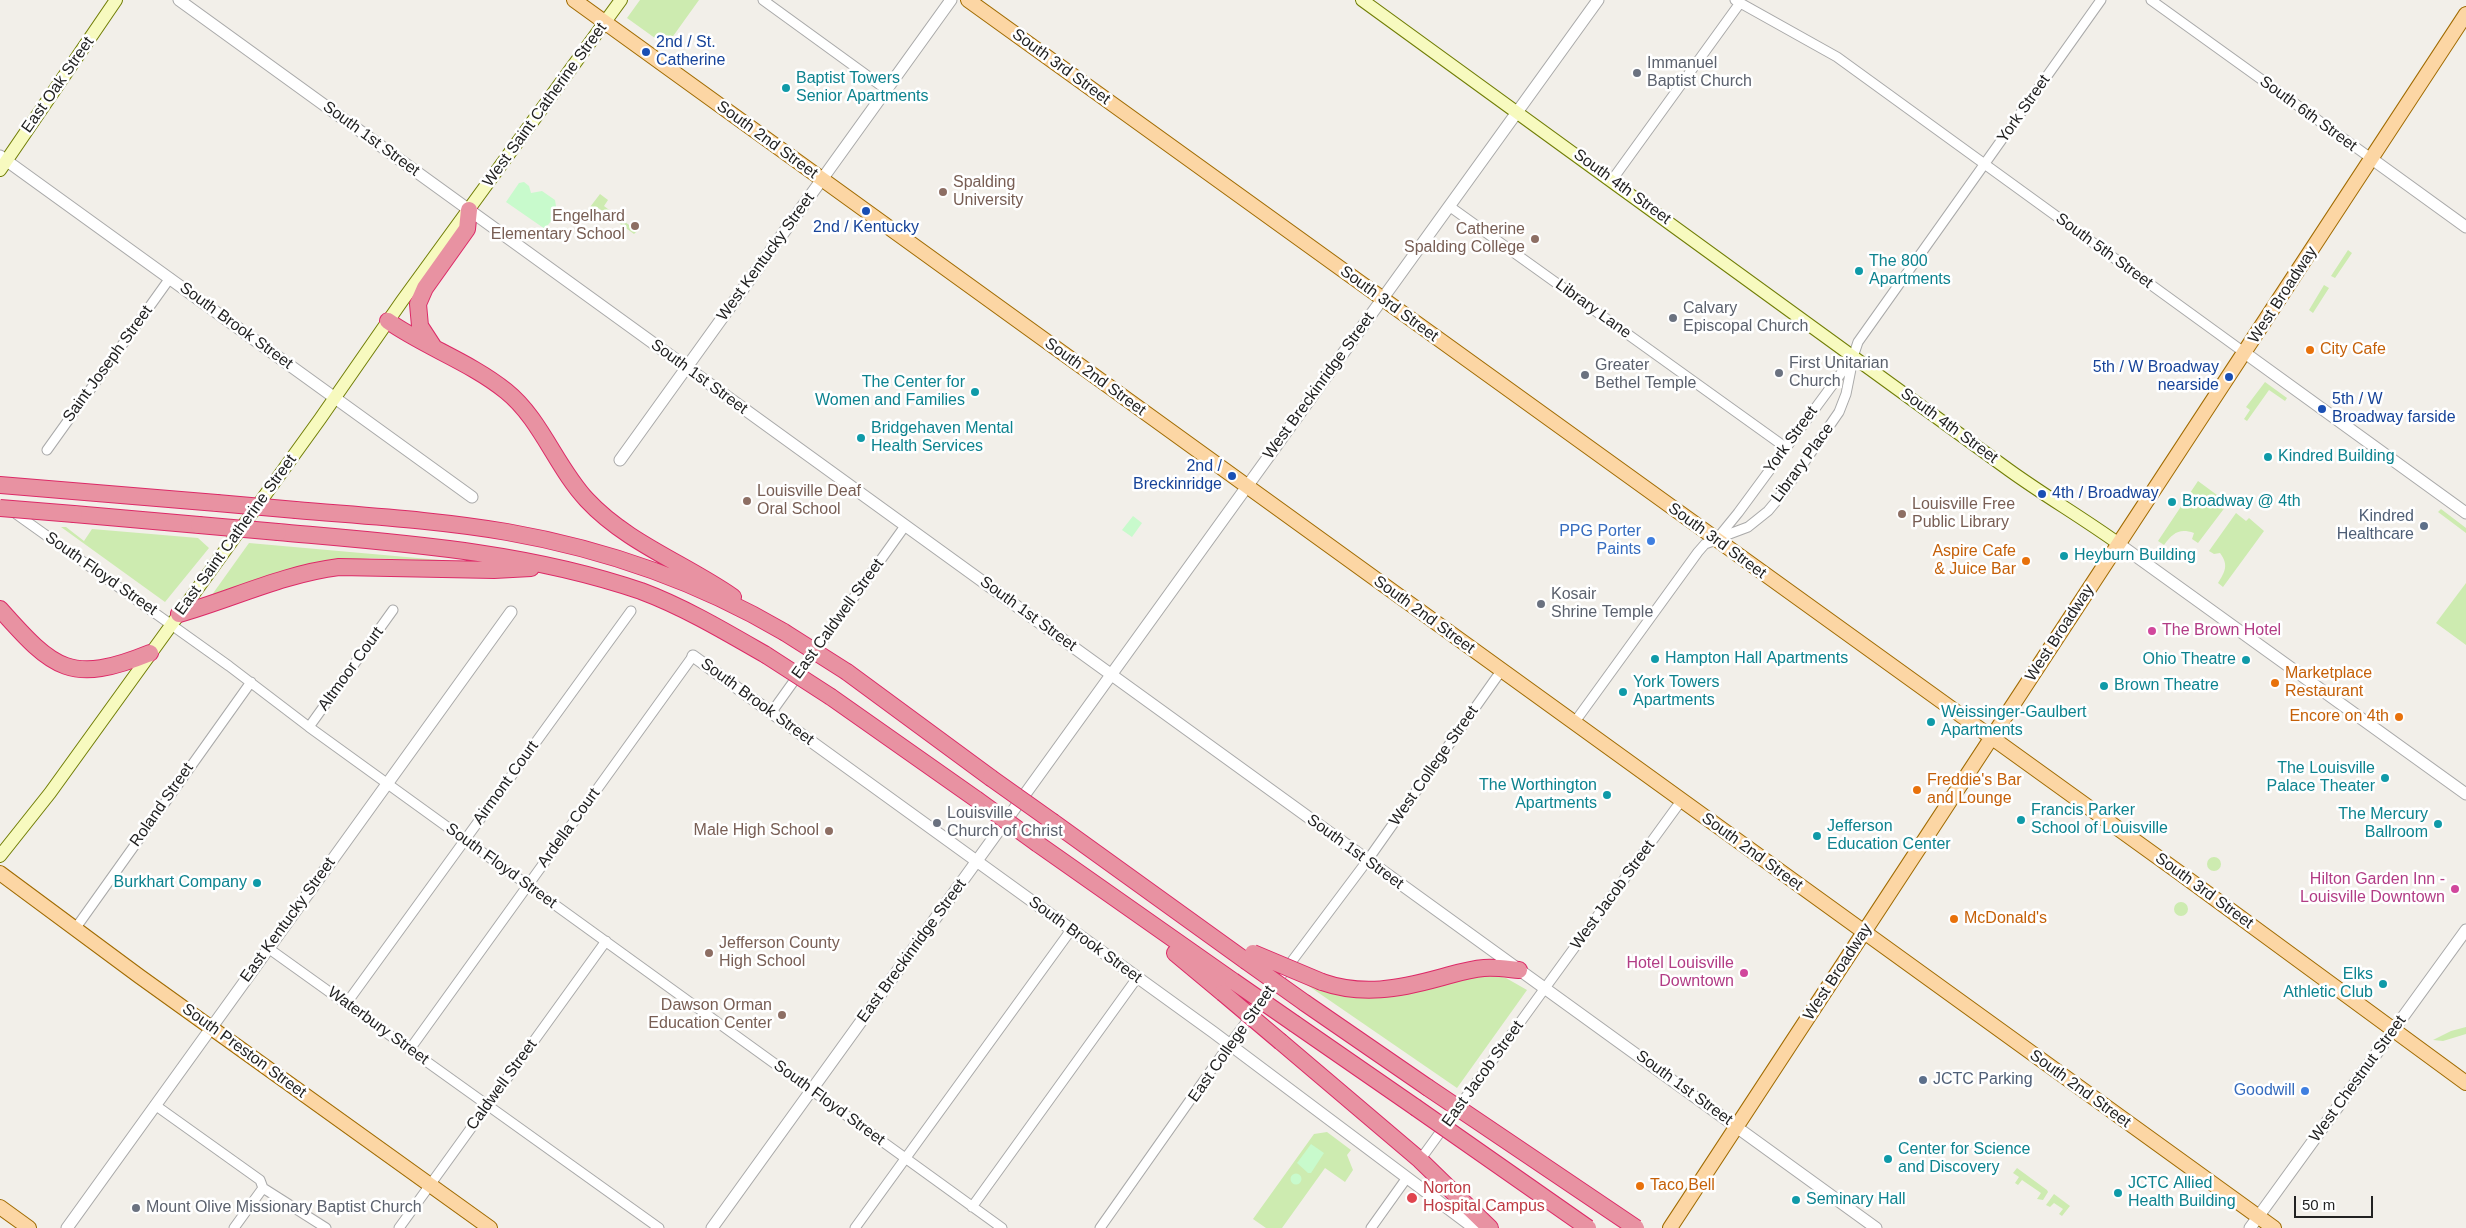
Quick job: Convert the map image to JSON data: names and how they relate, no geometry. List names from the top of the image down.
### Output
{
  "streets": {
    "main road": [
      "South 3rd Street",
      "East Oak Street",
      "West Saint Catherine Street",
      "South 2nd Street",
      "South 4th Street",
      "West Broadway",
      "East Saint Catherine Street",
      "South Preston Street"
    ],
    "street": [
      "York Street",
      "South 6th Street",
      "South 1st Street",
      "South 5th Street",
      "West Kentucky Street",
      "Library Lane",
      "South Brook Street",
      "Saint Joseph Street",
      "West Breckinridge Street",
      "Library Place",
      "South Floyd Street",
      "East Caldwell Street",
      "Altmoor Court",
      "West College Street",
      "Airmont Court",
      "Roland Street",
      "Ardella Court",
      "West Jacob Street",
      "East Kentucky Street",
      "East Breckinridge Street",
      "Waterbury Street",
      "East College Street",
      "East Jacob Street",
      "West Chestnut Street",
      "Caldwell Street"
    ]
  },
  "crossings": [
    ["South 3rd Street", "York Street"],
    ["South 3rd Street", "West Broadway"],
    ["South 3rd Street", "West Breckinridge Street"],
    ["South 3rd Street", "Library Place"],
    ["South 3rd Street", "West Chestnut Street"],
    ["East Oak Street", "South Brook Street"],
    ["West Saint Catherine Street", "South 1st Street"],
    ["West Saint Catherine Street", "South 2nd Street"],
    ["West Saint Catherine Street", "East Saint Catherine Street"],
    ["York Street", "South 2nd Street"],
    ["York Street", "South 4th Street"],
    ["York Street", "South 5th Street"],
    ["York Street", "Library Lane"],
    ["York Street", "Library Place"],
    ["South 6th Street", "West Broadway"],
    ["South 1st Street", "West Kentucky Street"],
    ["South 1st Street", "West Broadway"],
    ["South 1st Street", "West Breckinridge Street"],
    ["South 1st Street", "East Saint Catherine Street"],
    ["South 1st Street", "East Caldwell Street"],
    ["South 1st Street", "West College Street"],
    ["South 1st Street", "West Jacob Street"],
    ["South 1st Street", "East Breckinridge Street"],
    ["South 1st Street", "East College Street"],
    ["South 1st Street", "East Jacob Street"],
    ["South 2nd Street", "West Kentucky Street"],
    ["South 2nd Street", "West Broadway"],
    ["South 2nd Street", "West Breckinridge Street"],
    ["South 2nd Street", "West College Street"],
    ["South 2nd Street", "West Jacob Street"],
    ["South 2nd Street", "West Chestnut Street"],
    ["South 4th Street", "West Broadway"],
    ["South 4th Street", "West Breckinridge Street"],
    ["South 4th Street", "Library Place"],
    ["South 5th Street", "West Broadway"],
    ["Library Lane", "West Breckinridge Street"],
    ["South Brook Street", "Saint Joseph Street"],
    ["South Brook Street", "East Saint Catherine Street"],
    ["South Brook Street", "East Caldwell Street"],
    ["South Brook Street", "Ardella Court"],
    ["South Brook Street", "East Breckinridge Street"],
    ["South Brook Street", "East College Street"],
    ["West Breckinridge Street", "East Breckinridge Street"],
    ["East Saint Catherine Street", "South Floyd Street"],
    ["South Floyd Street", "Altmoor Court"],
    ["South Floyd Street", "Airmont Court"],
    ["South Floyd Street", "Roland Street"],
    ["South Floyd Street", "Ardella Court"],
    ["South Floyd Street", "East Kentucky Street"],
    ["South Floyd Street", "East Breckinridge Street"],
    ["South Floyd Street", "Caldwell Street"],
    ["West College Street", "East College Street"],
    ["Airmont Court", "Waterbury Street"],
    ["Roland Street", "South Preston Street"],
    ["Ardella Court", "Waterbury Street"],
    ["West Jacob Street", "East Jacob Street"],
    ["East Kentucky Street", "Waterbury Street"],
    ["East Kentucky Street", "South Preston Street"],
    ["Waterbury Street", "Caldwell Street"],
    ["South Preston Street", "Caldwell Street"]
  ],
  "places": [
    "2nd / St. Catherine",
    "Immanuel Baptist Church",
    "Baptist Towers Senior Apartments",
    "Spalding University",
    "2nd / Kentucky",
    "Engelhard Elementary School",
    "Catherine Spalding College",
    "The 800 Apartments",
    "Calvary Episcopal Church",
    "City Cafe",
    "First Unitarian Church",
    "Greater Bethel Temple",
    "5th / W Broadway nearside",
    "The Center for Women and Families",
    "5th / W Broadway farside",
    "Bridgehaven Mental Health Services",
    "Kindred Building",
    "2nd / Breckinridge",
    "4th / Broadway",
    "Louisville Deaf Oral School",
    "Broadway @ 4th",
    "Louisville Free Public Library",
    "Kindred Healthcare",
    "PPG Porter Paints",
    "Heyburn Building",
    "Aspire Cafe & Juice Bar",
    "Kosair Shrine Temple",
    "The Brown Hotel",
    "Hampton Hall Apartments",
    "Ohio Theatre",
    "Marketplace Restaurant",
    "Brown Theatre",
    "York Towers Apartments",
    "Encore on 4th",
    "Weissinger-Gaulbert Apartments",
    "The Louisville Palace Theater",
    "Freddie's Bar and Lounge",
    "The Worthington Apartments",
    "Francis Parker School of Louisville",
    "Louisville Church of Christ",
    "The Mercury Ballroom",
    "Male High School",
    "Jefferson Education Center",
    "Burkhart Company",
    "Hilton Garden Inn - Louisville Downtown",
    "McDonald's",
    "Jefferson County High School",
    "Hotel Louisville Downtown",
    "Elks Athletic Club",
    "Dawson Orman Education Center",
    "JCTC Parking",
    "Goodwill",
    "Center for Science and Discovery",
    "Taco Bell",
    "JCTC Allied Health Building",
    "Norton Hospital Campus",
    "Seminary Hall",
    "Mount Olive Missionary Baptist Church"
  ],
  "scale_bar": "50 m"
}
